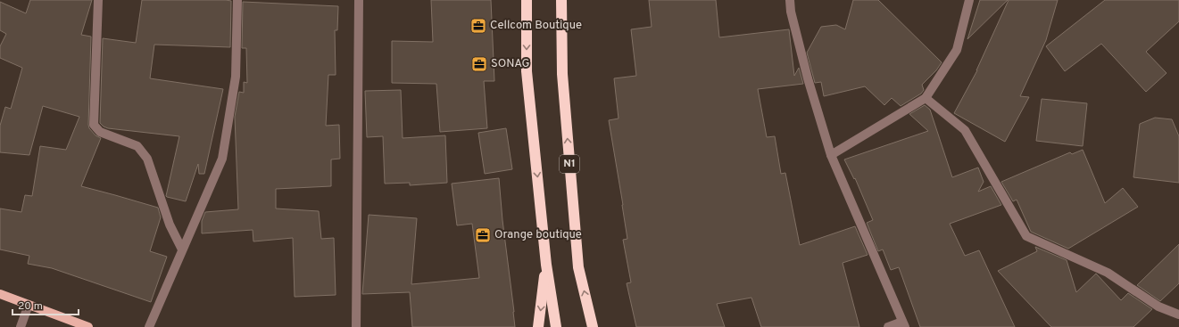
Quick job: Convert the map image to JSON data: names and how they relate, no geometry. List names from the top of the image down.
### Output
{
  "streets": {
    "highway": ["N1"]
  },
  "places": {
    "office": ["Cellcom Boutique", "SONAG", "Orange boutique"]
  },
  "scale_bar": "20 m"
}
